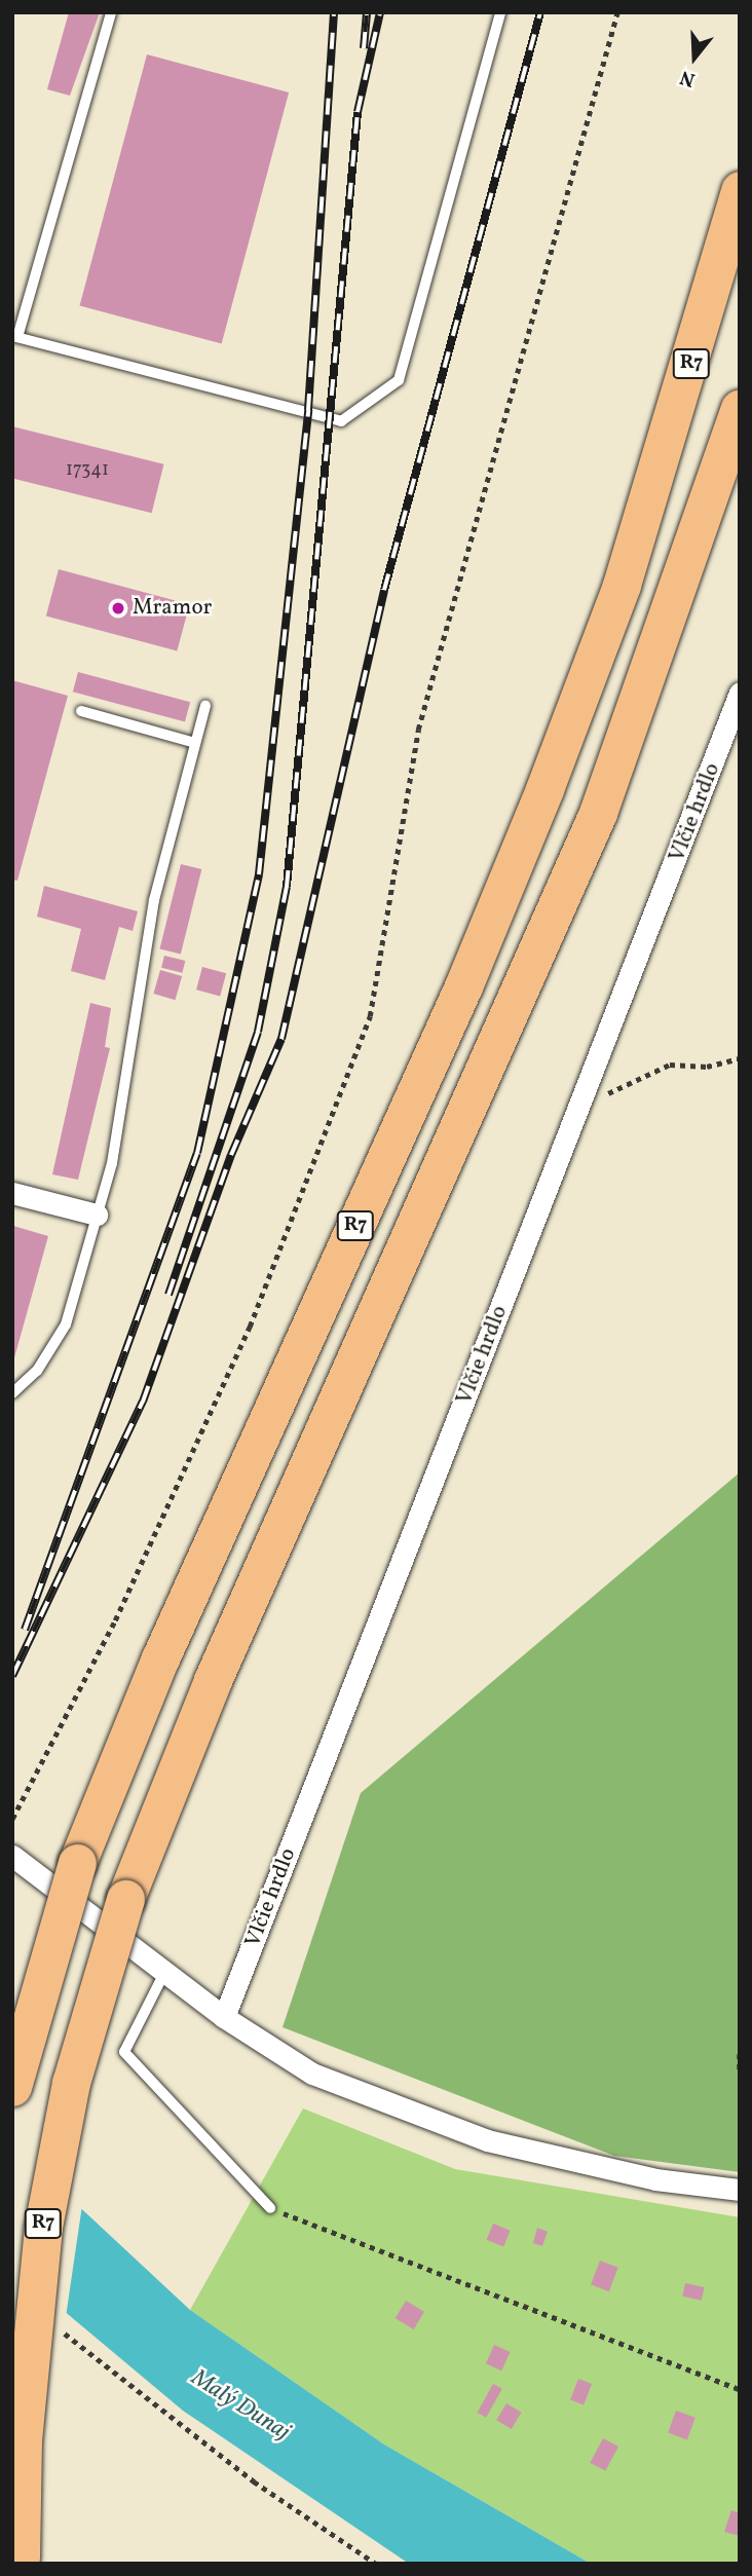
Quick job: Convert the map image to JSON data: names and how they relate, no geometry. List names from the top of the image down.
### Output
{
  "streets": {
    "highway": ["R7"],
    "street": ["Vlčie hrdlo"]
  },
  "water": ["Malý Dunaj"],
  "places": ["Mramor"],
  "house_numbers": ["17341"],
  "north": "bottom"
}
